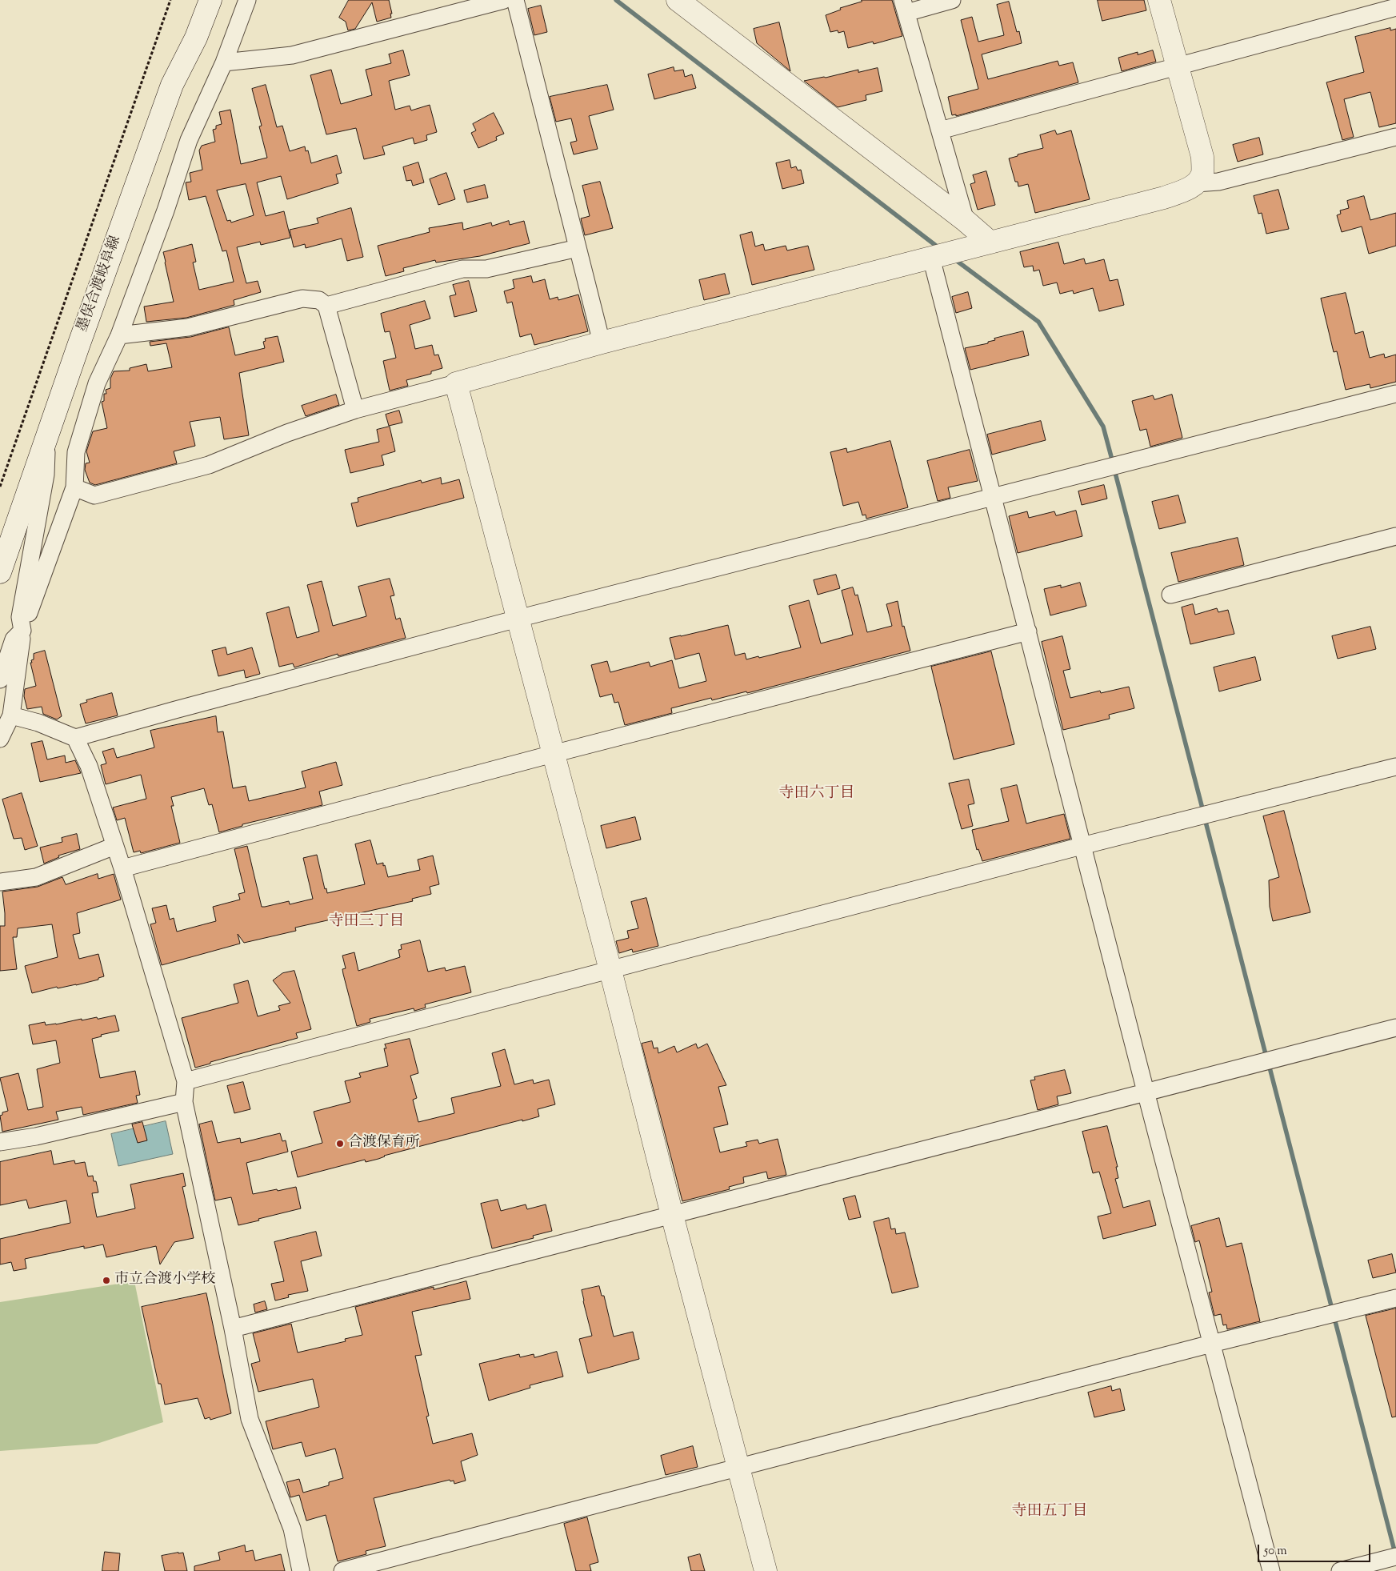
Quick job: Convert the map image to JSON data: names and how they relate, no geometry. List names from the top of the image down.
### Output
{
  "streets": {
    "street": ["墨俣合渡岐阜線"]
  },
  "districts": ["寺田六丁目", "寺田三丁目", "寺田五丁目"],
  "places": ["合渡保育所", "市立合渡小学校"],
  "scale_bar": "50 m"
}
